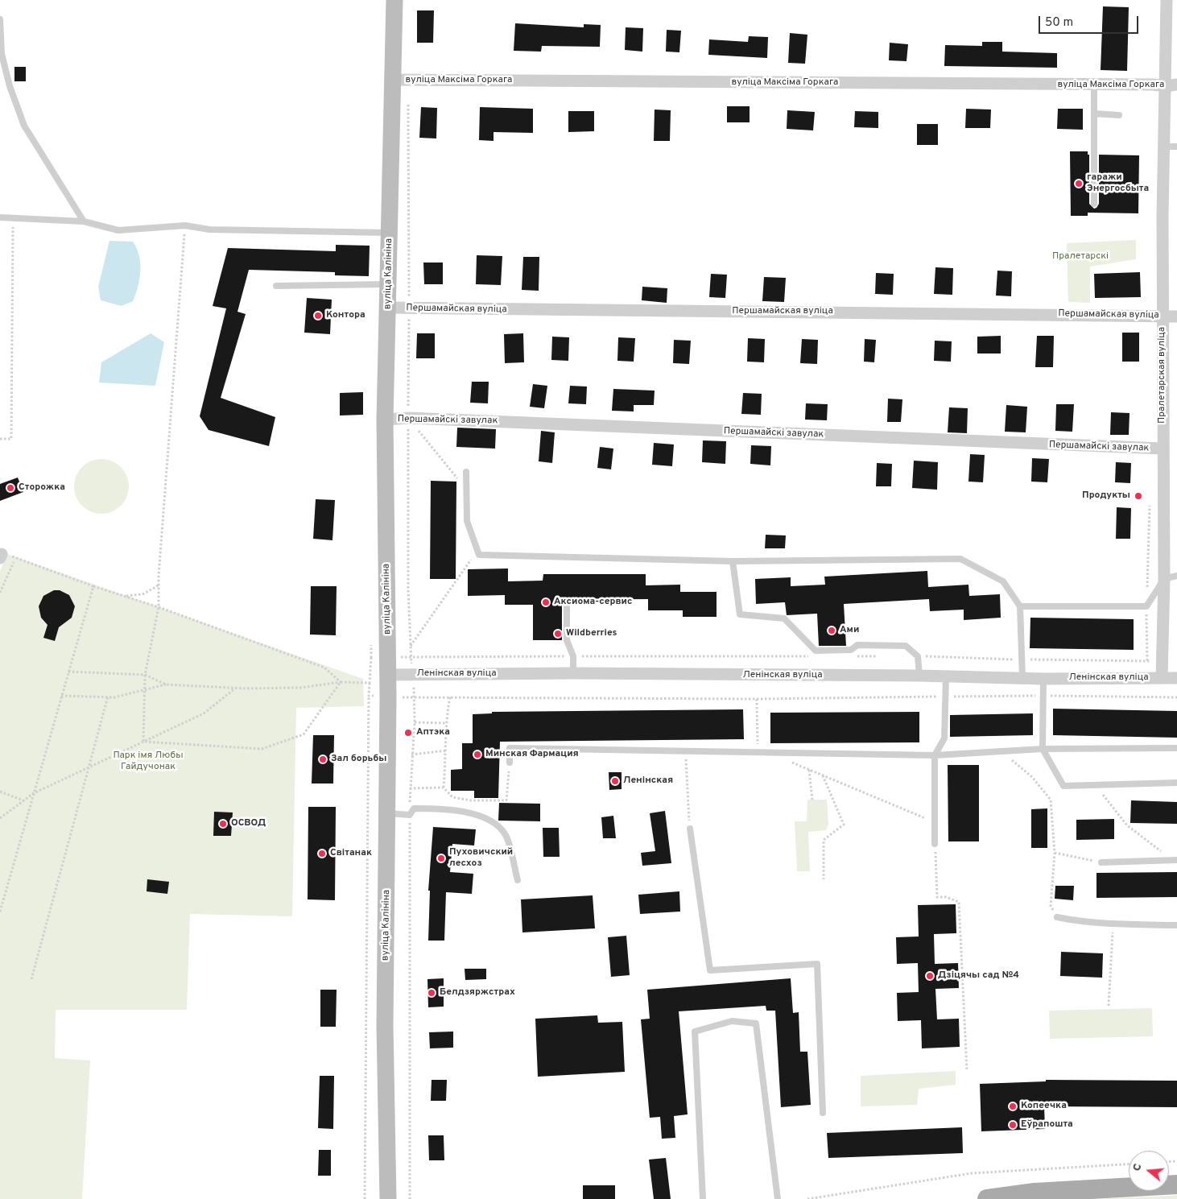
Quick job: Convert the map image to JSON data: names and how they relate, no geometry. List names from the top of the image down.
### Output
{
  "streets": {
    "main road": ["вуліца Калініна"],
    "street": [
      "вуліца Максіма Горкага",
      "Першамайская вуліца",
      "Пралетарская вуліца",
      "Першамайскі завулак",
      "Ленінская вуліца"
    ]
  },
  "crossings": [
    ["вуліца Максіма Горкага", "вуліца Калініна"],
    ["вуліца Максіма Горкага", "Пралетарская вуліца"],
    ["вуліца Калініна", "Першамайская вуліца"],
    ["вуліца Калініна", "Першамайскі завулак"],
    ["вуліца Калініна", "Ленінская вуліца"],
    ["Першамайская вуліца", "Пралетарская вуліца"],
    ["Пралетарская вуліца", "Першамайскі завулак"],
    ["Пралетарская вуліца", "Ленінская вуліца"]
  ],
  "parks": ["Пралетарскі", "Парк імя Любы Гайдучонак"],
  "places": [
    "гаражи Энергосбыта",
    "Контора",
    "Сторожка",
    "Продукты",
    "Аксиома-сервис",
    "Ами",
    "Wildberries",
    "Аптэка",
    "Минская Фармация",
    "Зал борьбы",
    "Ленінская",
    "ОСВОД",
    "Світанак",
    "Пуховичский лесхоз",
    "Дзіцячы сад №4",
    "Белдзяржстрах",
    "Копеечка",
    "Еўрапошта"
  ],
  "scale_bar": "50 m",
  "north": "left"
}
